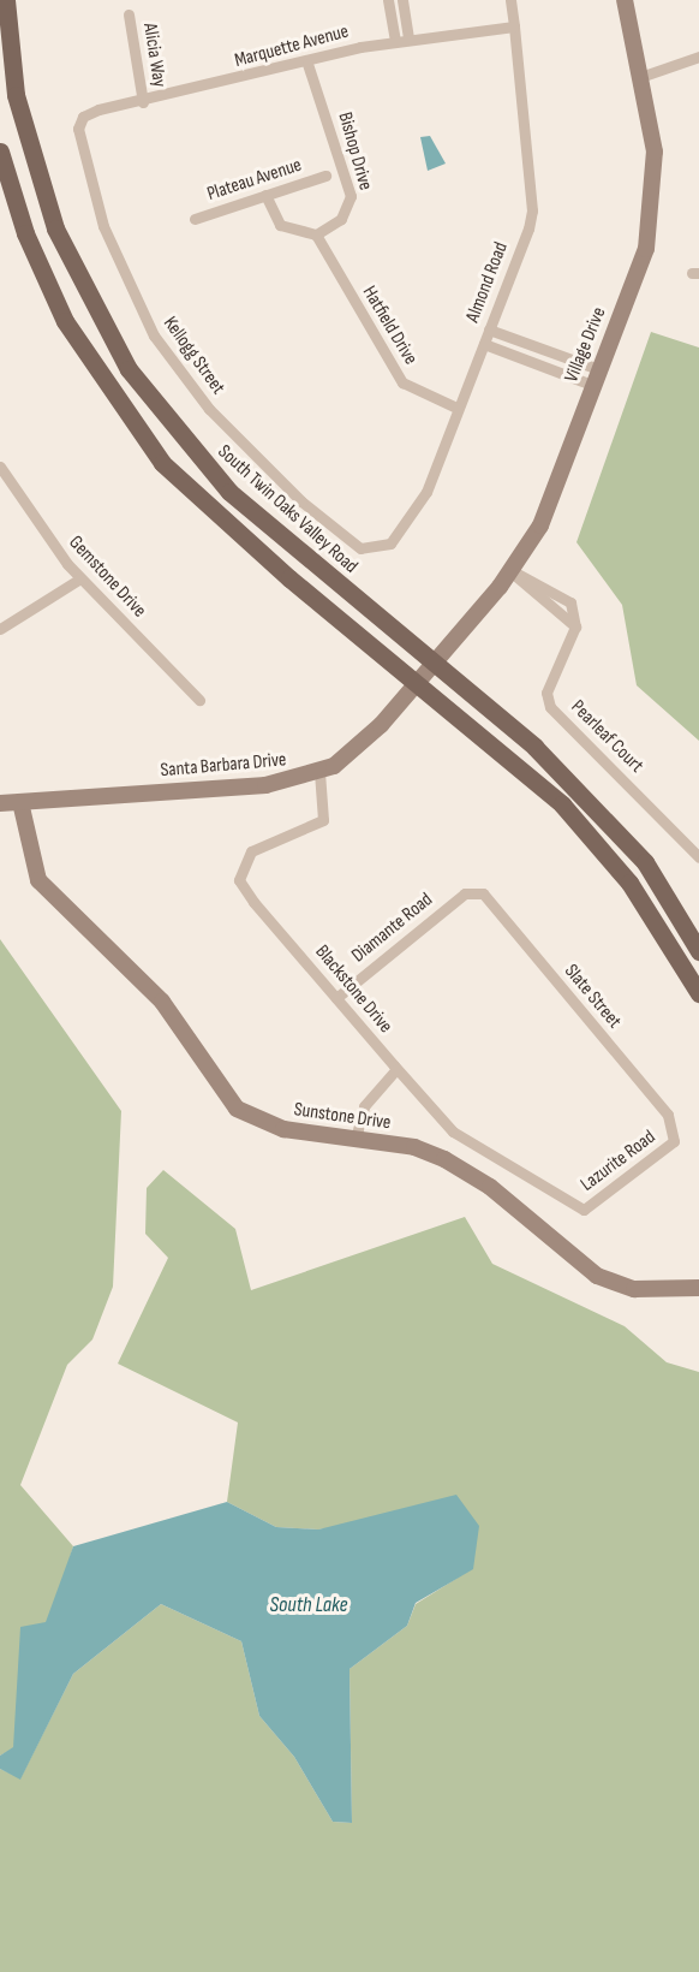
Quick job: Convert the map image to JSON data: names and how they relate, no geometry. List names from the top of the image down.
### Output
{
  "streets": {
    "main road": ["South Twin Oaks Valley Road"],
    "street": [
      "Marquette Avenue",
      "Alicia Way",
      "Bishop Drive",
      "Plateau Avenue",
      "Almond Road",
      "Hatfield Drive",
      "Village Drive",
      "Kellogg Street",
      "Gemstone Drive",
      "Pearleaf Court",
      "Santa Barbara Drive",
      "Diamante Road",
      "Blackstone Drive",
      "Slate Street",
      "Sunstone Drive",
      "Lazurite Road"
    ]
  },
  "crossings": [
    ["Marquette Avenue", "Alicia Way"],
    ["Marquette Avenue", "Bishop Drive"],
    ["Marquette Avenue", "Almond Road"],
    ["Marquette Avenue", "Kellogg Street"],
    ["Bishop Drive", "Hatfield Drive"],
    ["Almond Road", "Hatfield Drive"],
    ["Almond Road", "Kellogg Street"],
    ["Village Drive", "South Twin Oaks Valley Road"],
    ["Village Drive", "Santa Barbara Drive"],
    ["Santa Barbara Drive", "Blackstone Drive"],
    ["Santa Barbara Drive", "Sunstone Drive"],
    ["Diamante Road", "Blackstone Drive"],
    ["Diamante Road", "Slate Street"],
    ["Blackstone Drive", "Lazurite Road"],
    ["Slate Street", "Lazurite Road"]
  ],
  "water": ["South Lake"]
}
